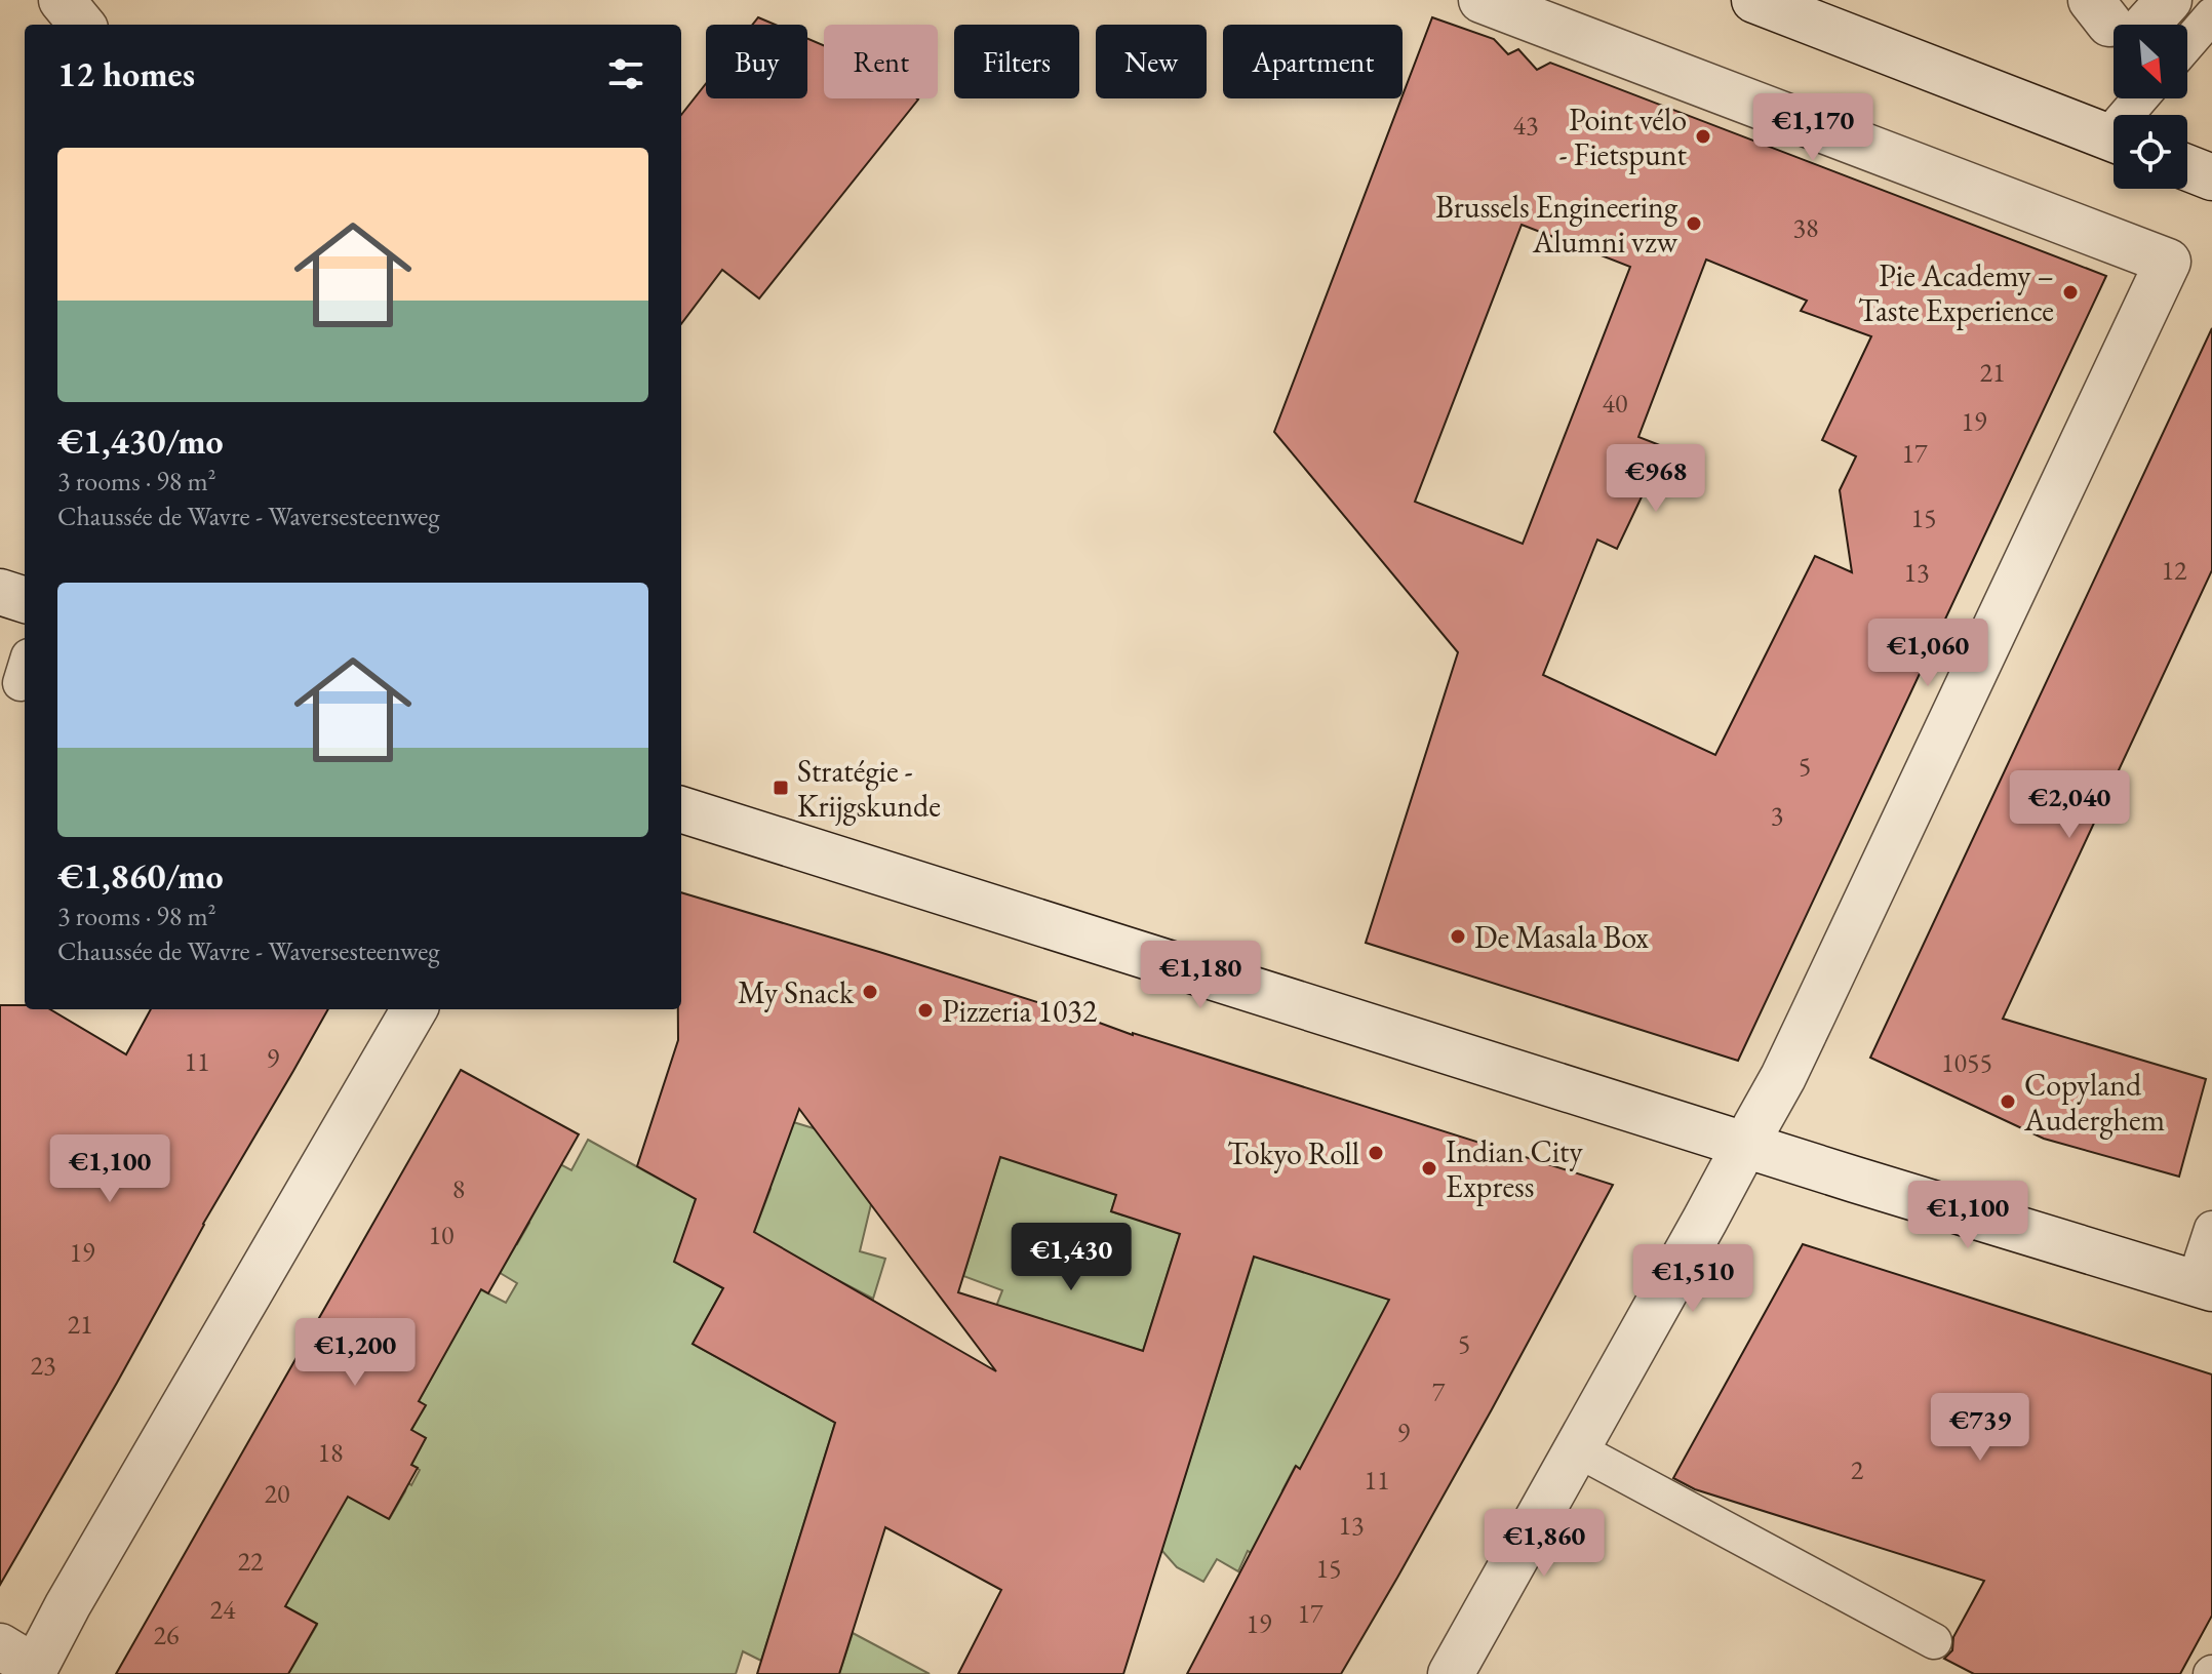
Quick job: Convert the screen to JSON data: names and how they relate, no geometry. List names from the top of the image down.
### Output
{
  "places": {
    "other": [
      "Point vélo - Fietspunt",
      "Brussels Engineering Alumni vzw",
      "Pie Academy – Taste Experience",
      "De Masala Box",
      "My Snack",
      "Pizzeria 1032",
      "Copyland Auderghem",
      "Tokyo Roll",
      "Indian City Express"
    ],
    "transit": ["Stratégie - Krijgskunde"]
  },
  "house_numbers": [
    "43",
    "38",
    "21",
    "40",
    "19",
    "17",
    "15",
    "12",
    "13",
    "5",
    "3",
    "9",
    "11",
    "1055",
    "8",
    "10",
    "19",
    "21",
    "5",
    "23",
    "7",
    "9",
    "18",
    "2",
    "11",
    "20",
    "13",
    "22",
    "15",
    "24",
    "17",
    "19",
    "26"
  ],
  "north": "bottom right",
  "page": {
    "chip": [
      "Buy",
      "Rent",
      "Filters",
      "New",
      "Apartment"
    ],
    "heading": "12 homes",
    "price": [
      "€1,170",
      "€968",
      "€1,060",
      "€2,040",
      "€1,180",
      "€1,100",
      "€1,100",
      "€1,430",
      "€1,510",
      "€1,200",
      "€739",
      "€1,860"
    ],
    "list": [
      {
        "name": "€1,430/mo",
        "note": "3 rooms · 98 m² · Chaussée de Wavre - Waversesteenweg"
      },
      {
        "name": "€1,860/mo",
        "note": "3 rooms · 98 m² · Chaussée de Wavre - Waversesteenweg"
      }
    ]
  }
}
